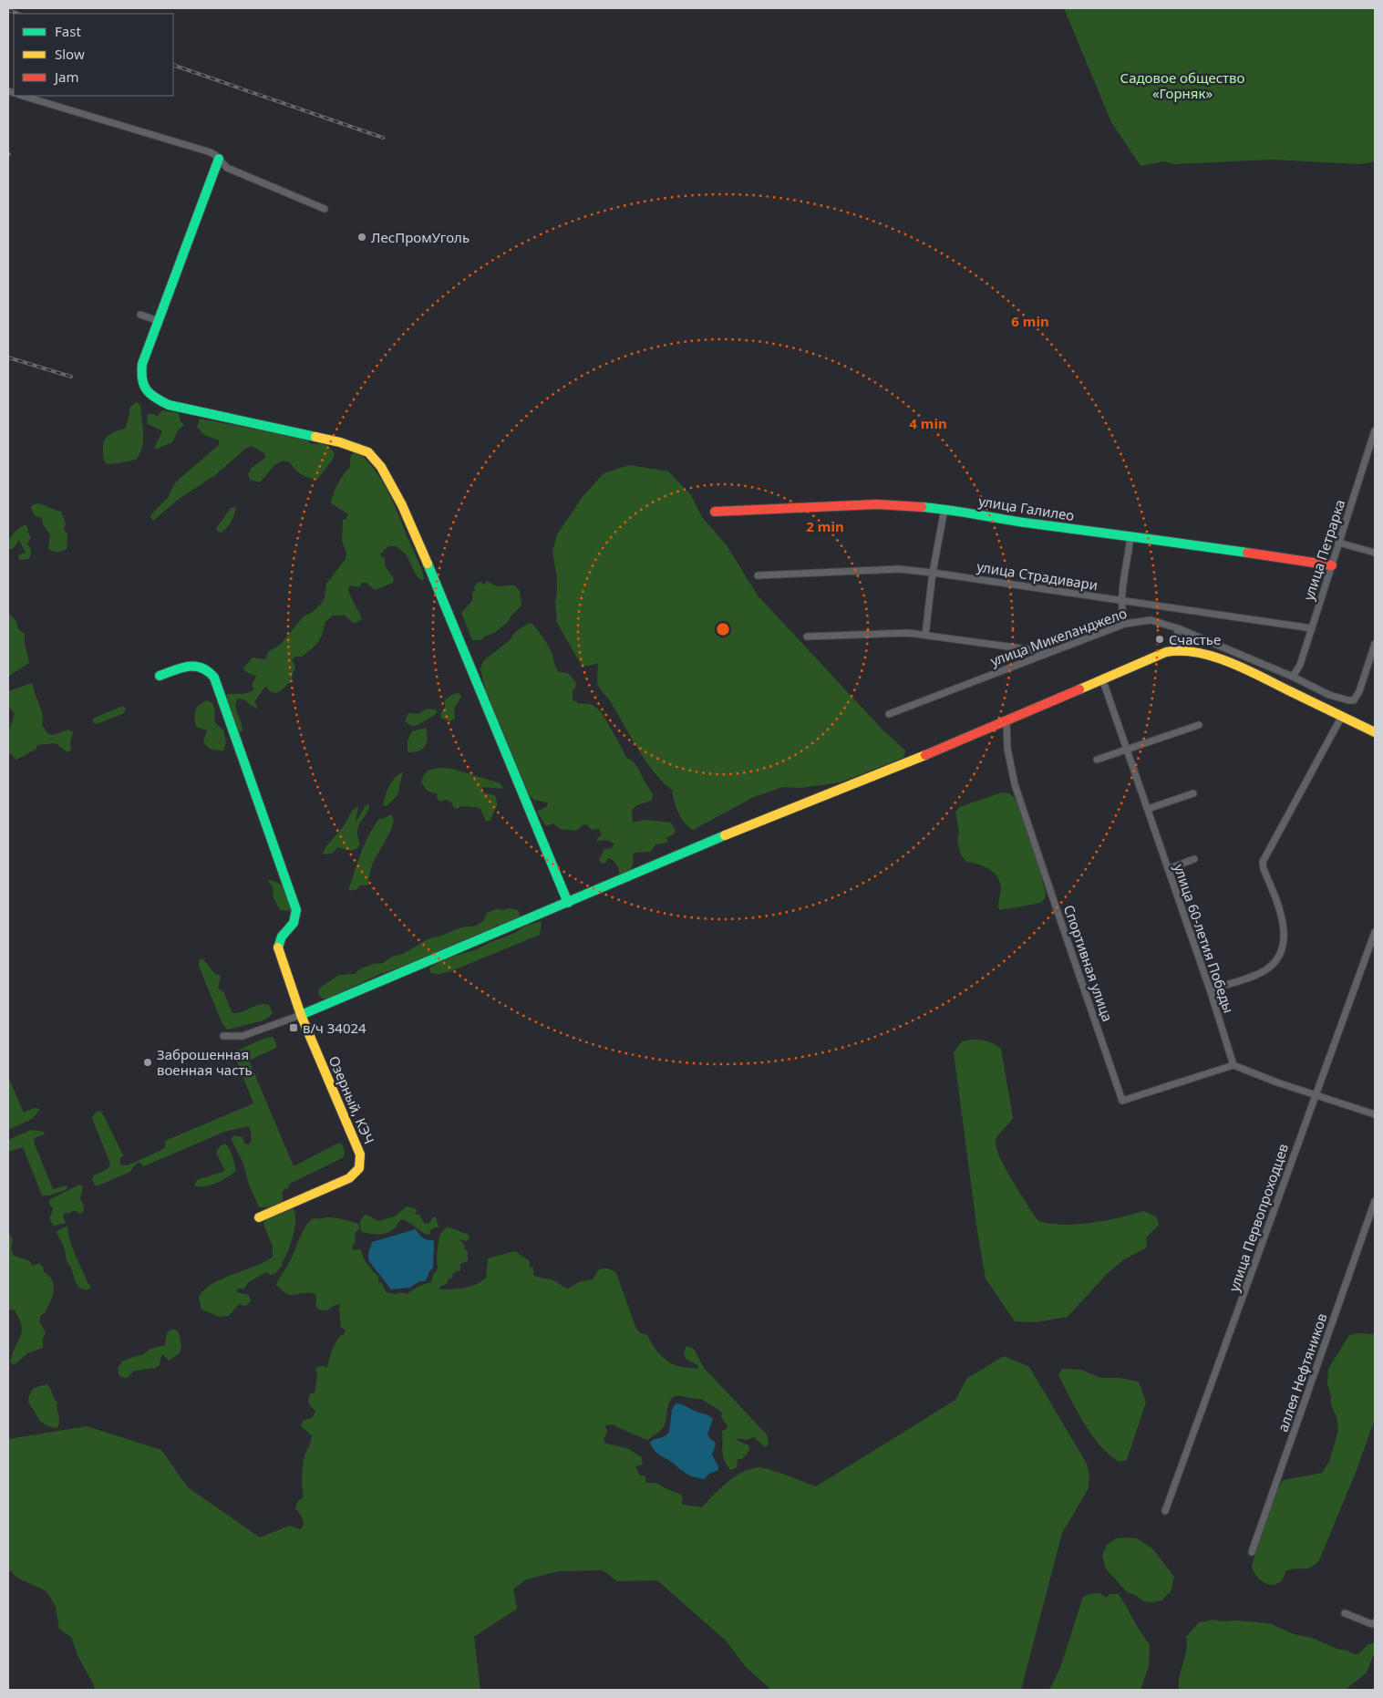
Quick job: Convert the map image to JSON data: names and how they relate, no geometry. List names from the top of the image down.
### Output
{
  "streets": {
    "street": [
      "улица Галилео",
      "улица Петрарка",
      "улица Страдивари",
      "улица Микеланджело",
      "улица 60-летия Победы",
      "Спортивная улица",
      "Озерный, КЭЧ",
      "улица Первопроходцев",
      "аллея Нефтяников"
    ]
  },
  "crossings": [
    ["улица Галилео", "улица Петрарка"],
    ["улица Петрарка", "улица Страдивари"],
    ["улица Петрарка", "улица Микеланджело"],
    ["улица 60-летия Победы", "Спортивная улица"]
  ],
  "parks": ["Садовое общество «Горняк»"],
  "places": {
    "other": ["ЛесПромУголь", "Счастье", "Заброшенная военная часть"],
    "transit": ["в/ч 34024"]
  },
  "legend": ["Fast", "Slow", "Jam"],
  "rings": ["6 min", "4 min", "2 min"]
}
